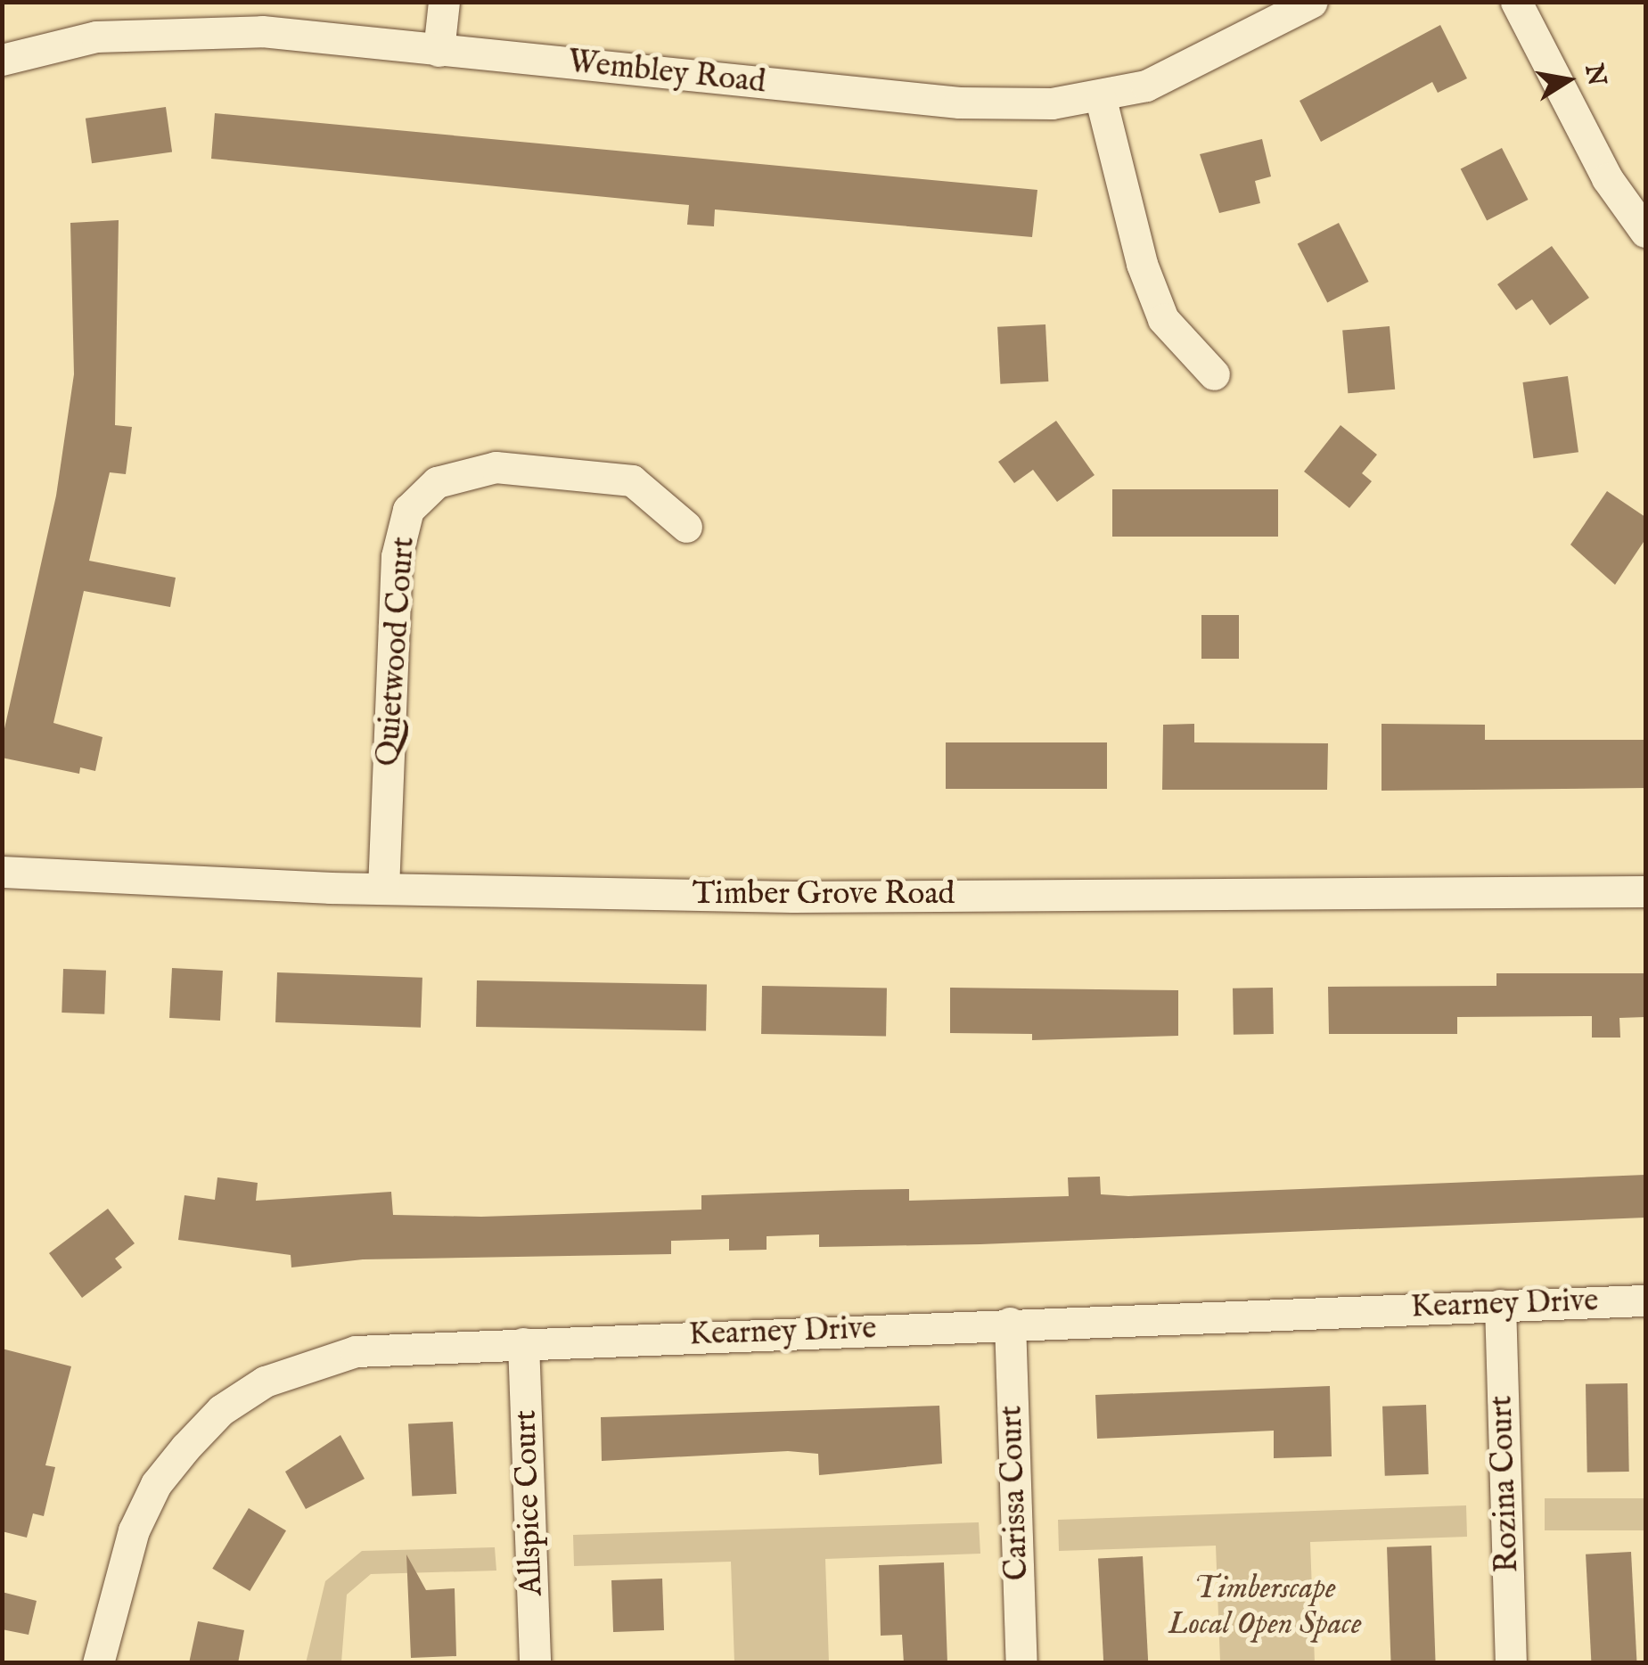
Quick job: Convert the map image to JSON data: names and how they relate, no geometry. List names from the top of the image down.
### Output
{
  "streets": {
    "street": [
      "Wembley Road",
      "Quietwood Court",
      "Timber Grove Road",
      "Kearney Drive",
      "Rozina Court",
      "Carissa Court",
      "Allspice Court"
    ]
  },
  "crossings": [
    ["Quietwood Court", "Timber Grove Road"],
    ["Kearney Drive", "Rozina Court"],
    ["Kearney Drive", "Carissa Court"],
    ["Kearney Drive", "Allspice Court"]
  ],
  "parks": ["Timberscape Local Open Space"],
  "north": "right"
}
